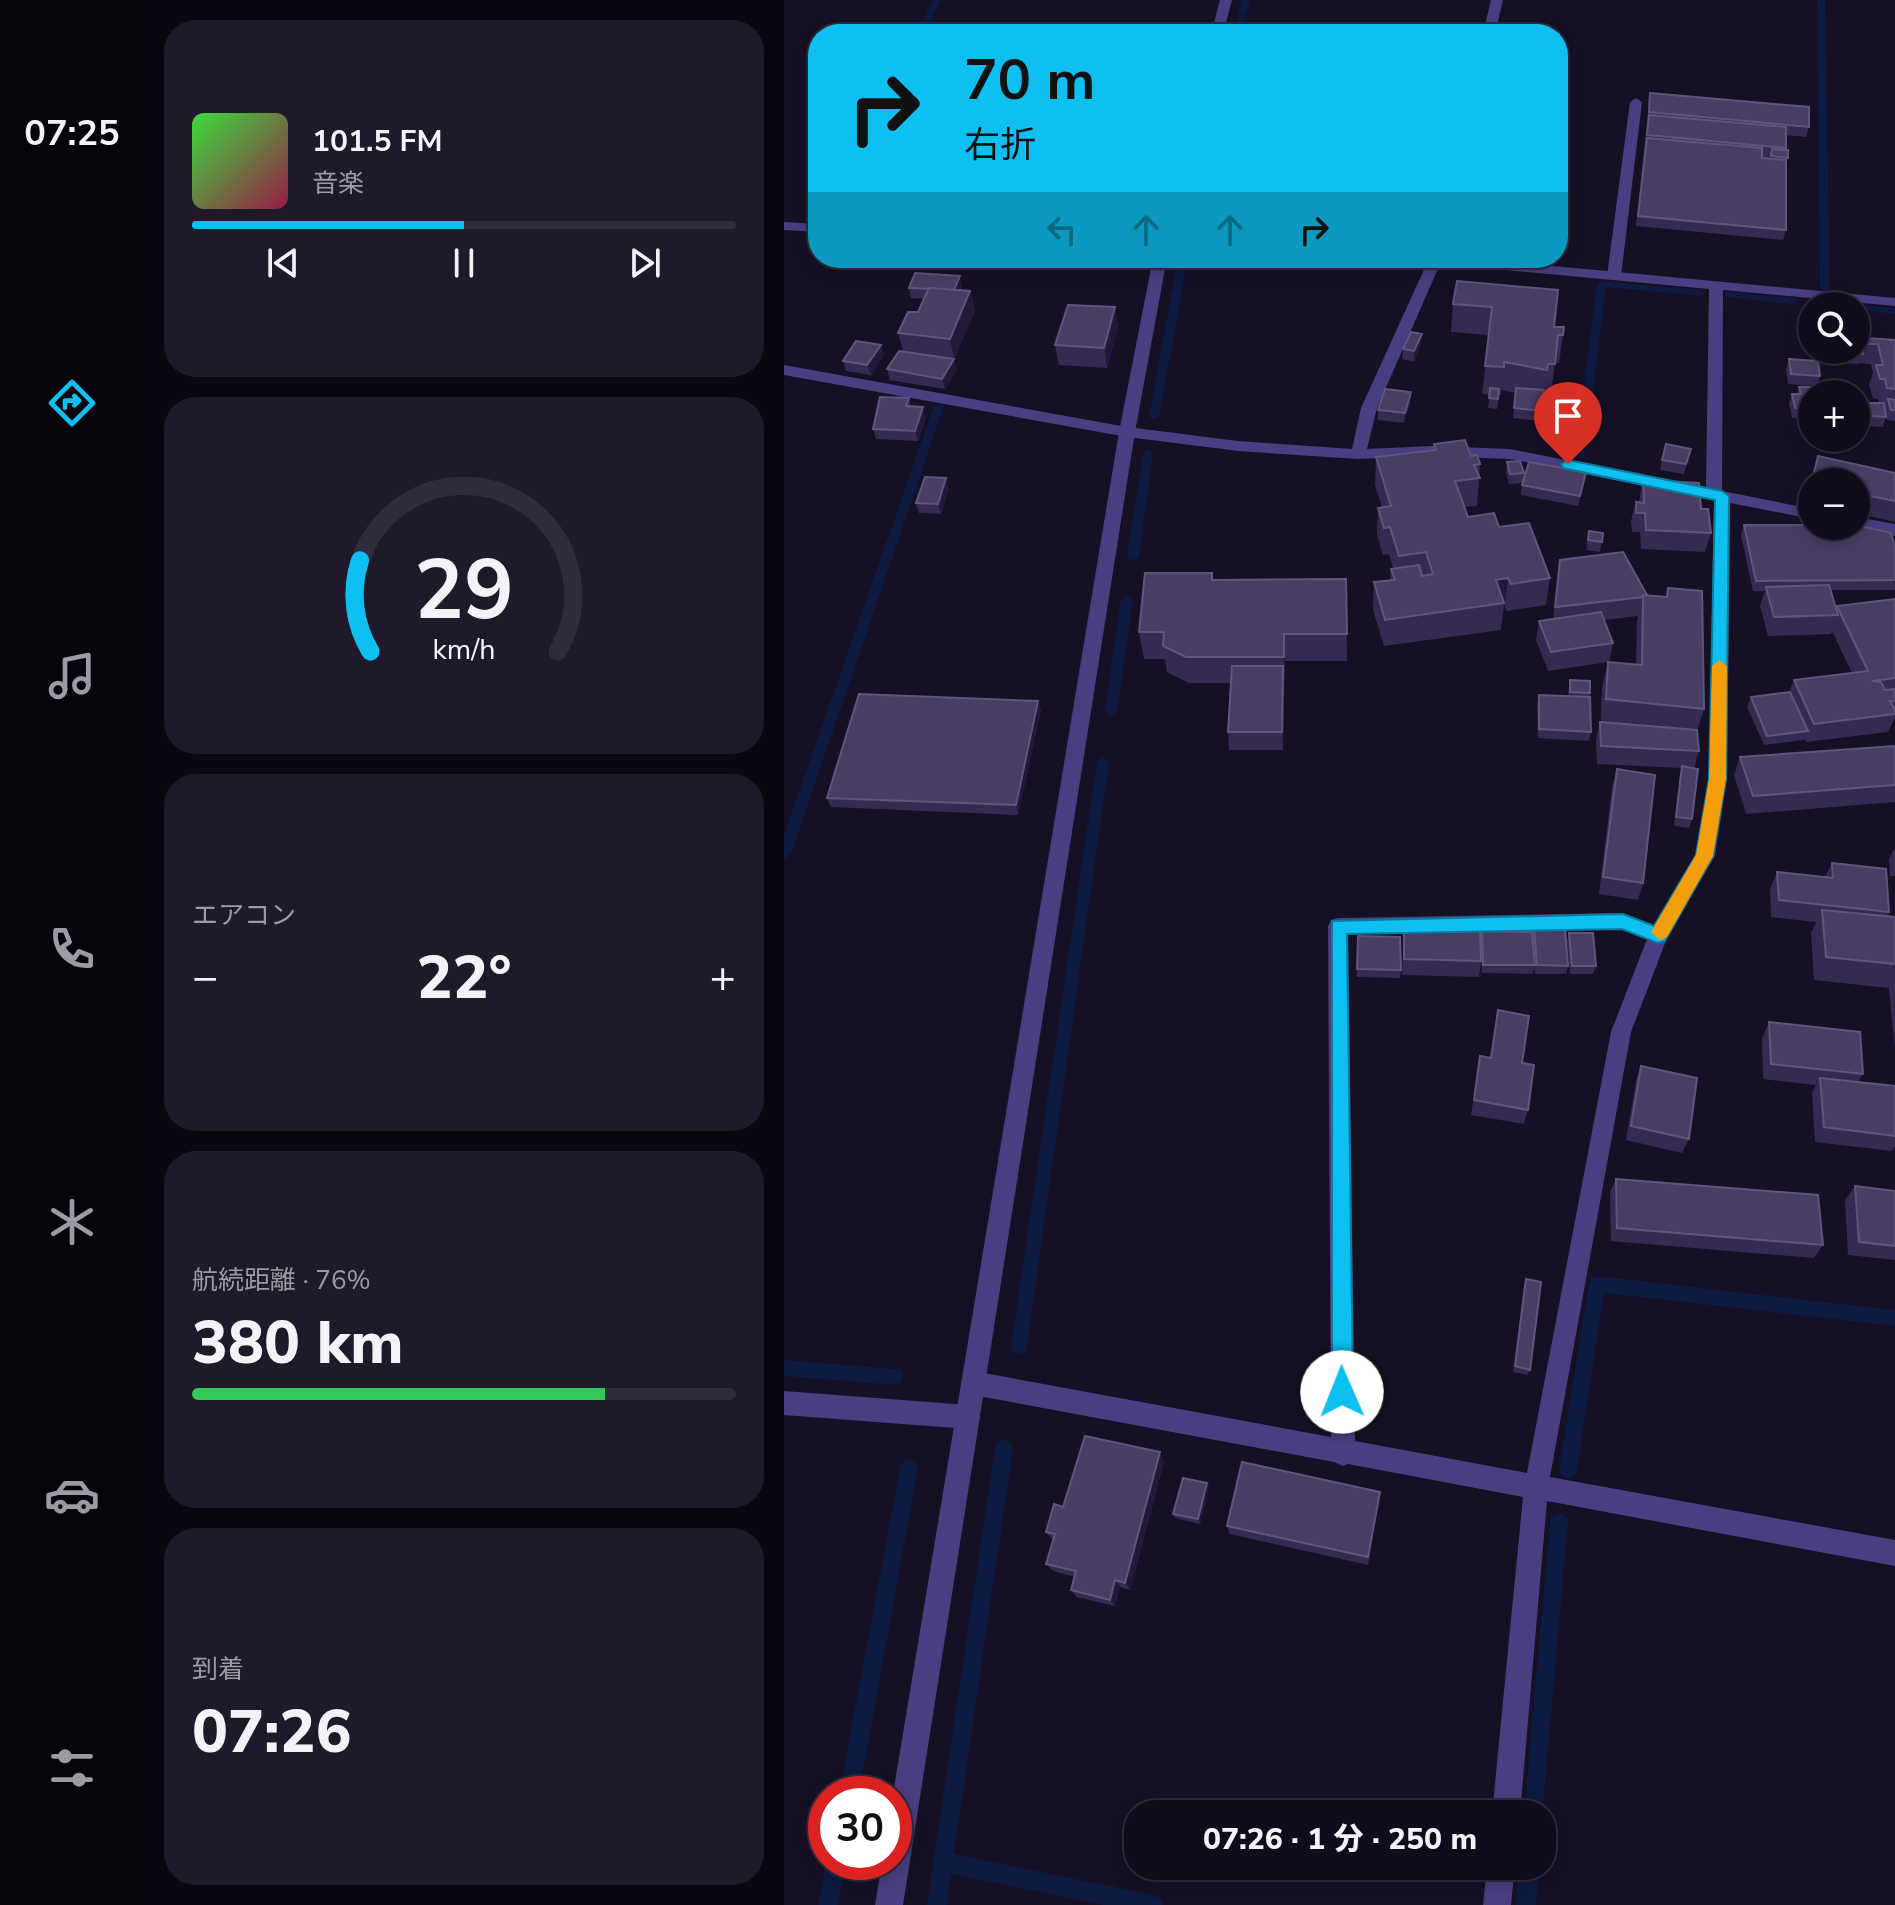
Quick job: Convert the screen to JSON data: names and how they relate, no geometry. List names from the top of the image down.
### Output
{
  "page": {
    "tabs": "07:25",
    "turn": ["70 m", "右折"],
    "song": ["101.5 FM", "音楽"],
    "map_buttons": ["+", "−"],
    "tile": [
      "エアコン",
      ["航続距離 · 76%", "380 km"],
      ["到着", "07:26"]
    ],
    "heat": ["−", "22°", "+"],
    "limit": "30",
    "trip": "07:26 · 1 分 · 250 m",
    "gauge": ["29", "km/h"]
  }
}
